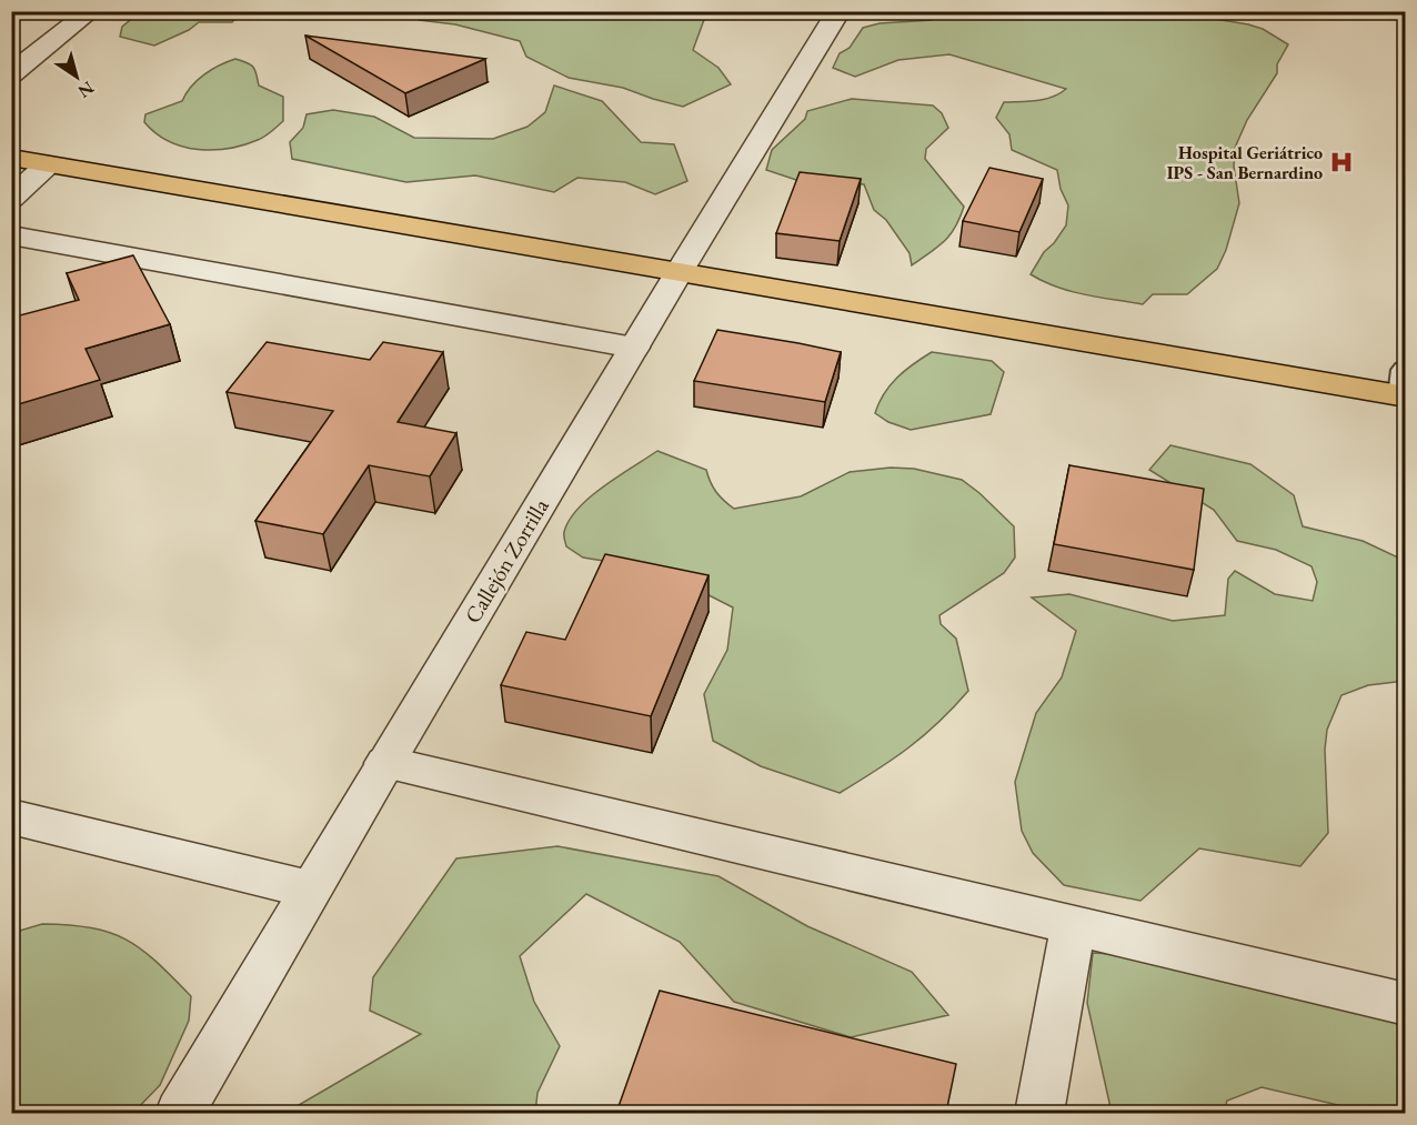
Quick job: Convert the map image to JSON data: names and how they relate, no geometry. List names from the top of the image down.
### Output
{
  "streets": {
    "street": ["Callejón Zorrilla"]
  },
  "places": {
    "hospital": ["Hospital Geriátrico IPS - San Bernardino"]
  },
  "north": "bottom right"
}
